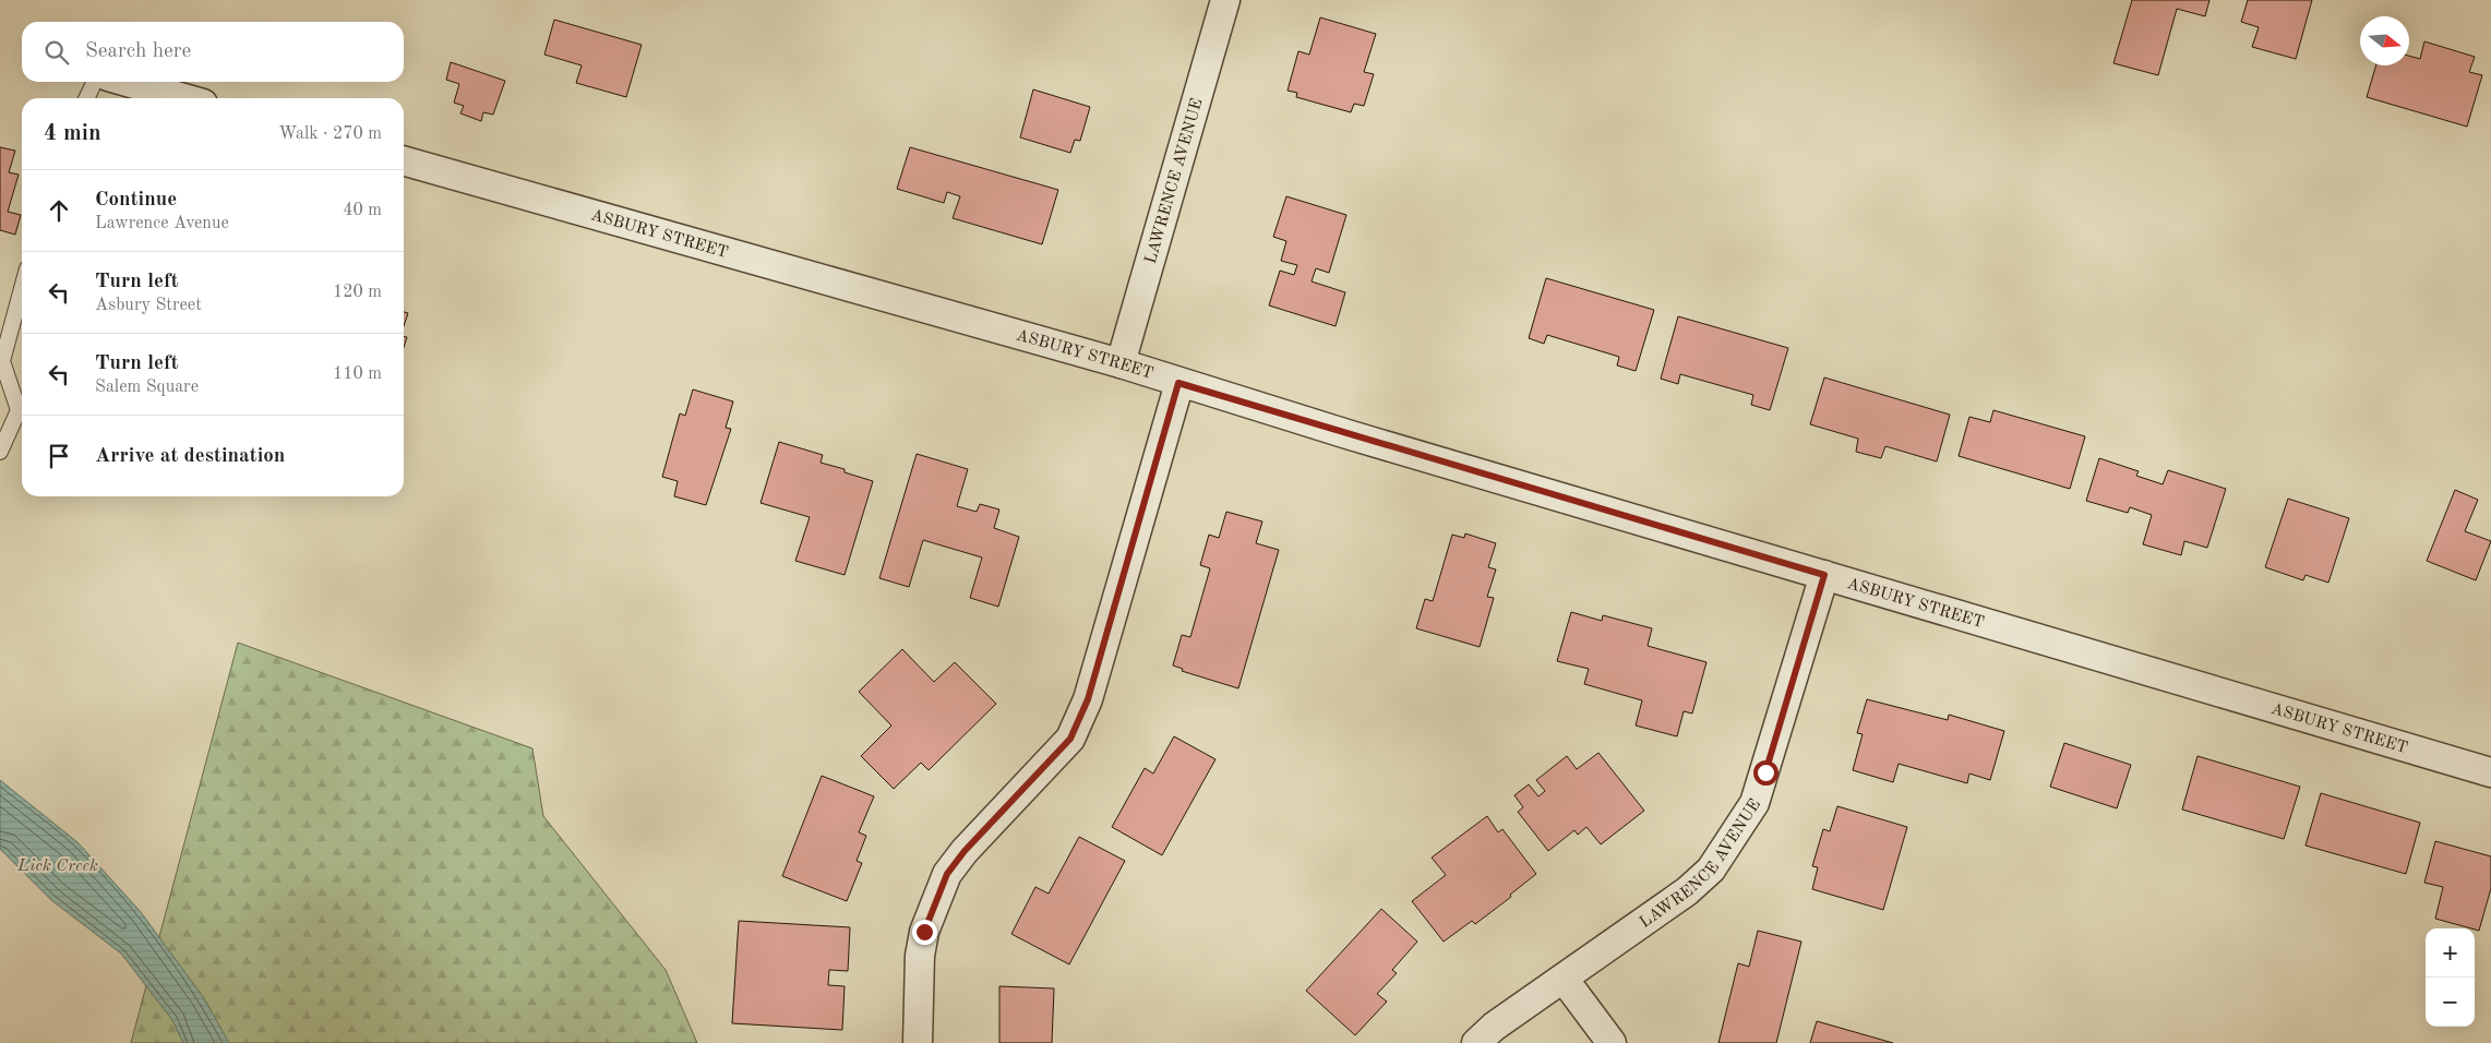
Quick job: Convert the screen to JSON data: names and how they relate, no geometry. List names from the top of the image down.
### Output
{
  "streets": {
    "street": ["LAWRENCE AVENUE", "ASBURY STREET"]
  },
  "crossings": [
    ["LAWRENCE AVENUE", "ASBURY STREET"]
  ],
  "water": ["Lick Creek"],
  "north": "right",
  "page": {
    "search": "Search here",
    "heading": ["4 min", "Walk · 270 m"],
    "list": [
      ["Continue", "Lawrence Avenue", "40 m"],
      ["Turn left", "Asbury Street", "120 m"],
      ["Turn left", "Salem Square", "110 m"],
      "Arrive at destination"
    ],
    "map_buttons": ["+", "−"]
  }
}
